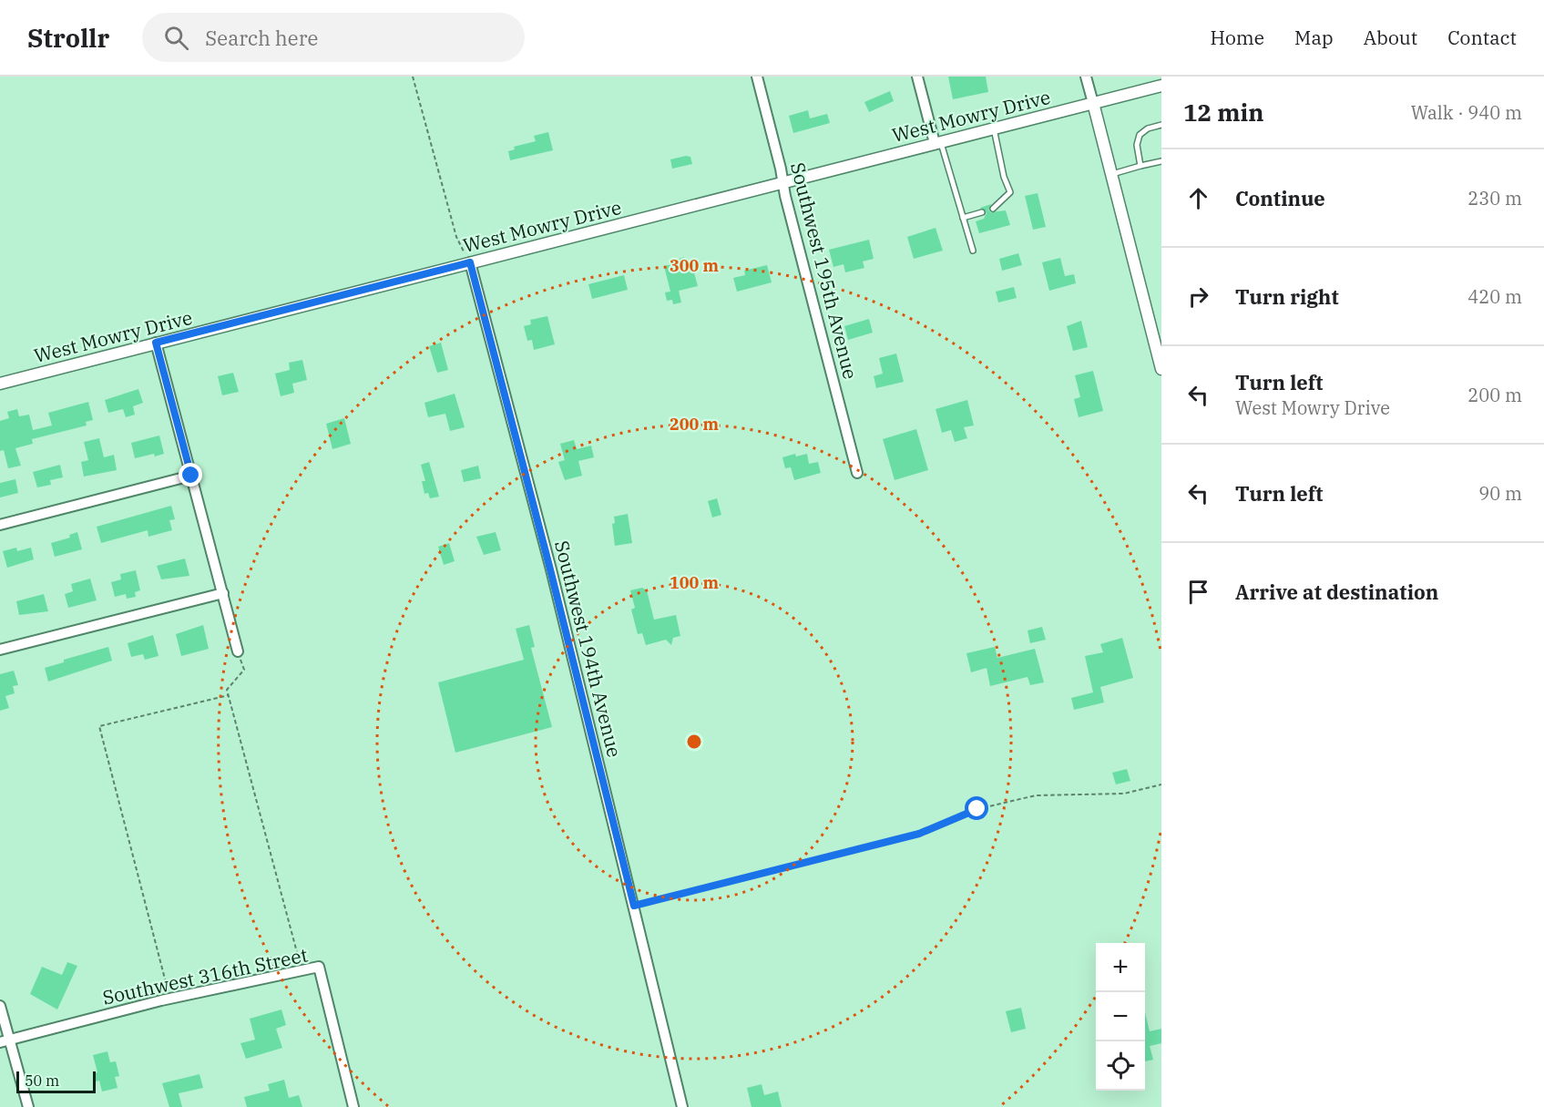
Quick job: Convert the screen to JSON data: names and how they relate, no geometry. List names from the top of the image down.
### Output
{
  "streets": {
    "street": [
      "West Mowry Drive",
      "Southwest 195th Avenue",
      "Southwest 194th Avenue",
      "Southwest 316th Street"
    ]
  },
  "crossings": [
    ["West Mowry Drive", "Southwest 195th Avenue"],
    ["West Mowry Drive", "Southwest 194th Avenue"]
  ],
  "scale_bar": "50 m",
  "page": {
    "header": "Strollr",
    "search": "Search here",
    "nav": [
      "Home",
      "Map",
      "About",
      "Contact"
    ],
    "heading": ["12 min", "Walk · 940 m"],
    "list": [
      ["Continue", "230 m"],
      ["Turn right", "420 m"],
      ["Turn left", "West Mowry Drive", "200 m"],
      ["Turn left", "90 m"],
      "Arrive at destination"
    ],
    "map_buttons": ["+", "−"],
    "scale": "50 m"
  },
  "rings": ["300 m", "200 m", "100 m"]
}
